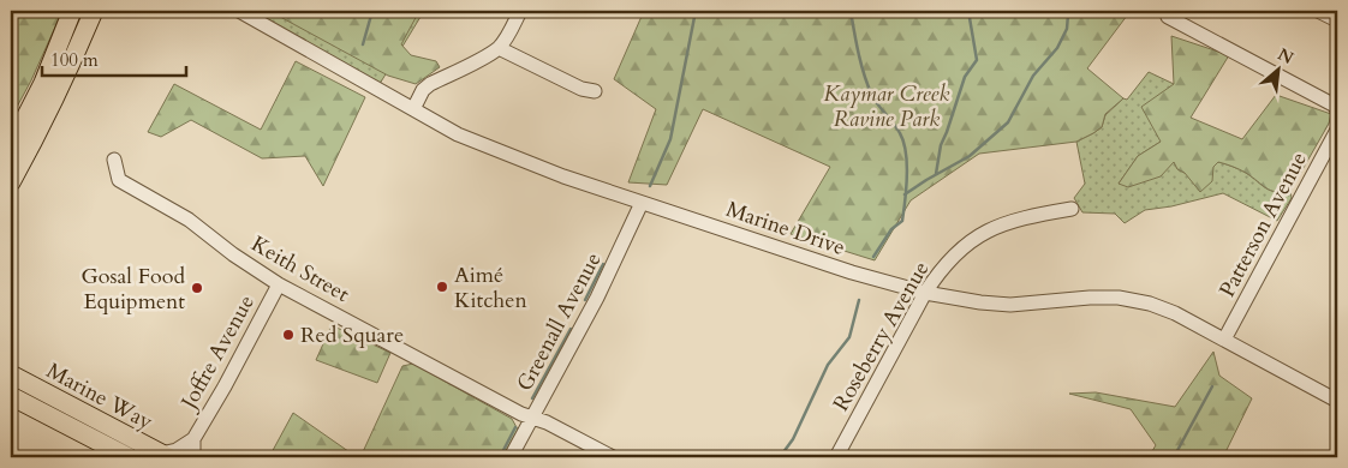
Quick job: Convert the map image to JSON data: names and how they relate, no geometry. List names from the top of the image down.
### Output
{
  "streets": {
    "main road": ["Marine Way"],
    "street": [
      "Patterson Avenue",
      "Marine Drive",
      "Keith Street",
      "Greenall Avenue",
      "Roseberry Avenue",
      "Joffre Avenue"
    ]
  },
  "crossings": [
    ["Patterson Avenue", "Marine Drive"],
    ["Marine Drive", "Greenall Avenue"],
    ["Marine Drive", "Roseberry Avenue"],
    ["Keith Street", "Greenall Avenue"],
    ["Keith Street", "Joffre Avenue"],
    ["Joffre Avenue", "Marine Way"]
  ],
  "parks": ["Kaymar Creek Ravine Park"],
  "places": ["Aimé Kitchen", "Gosal Food Equipment", "Red Square"],
  "scale_bar": "100 m",
  "north": "top right"
}
